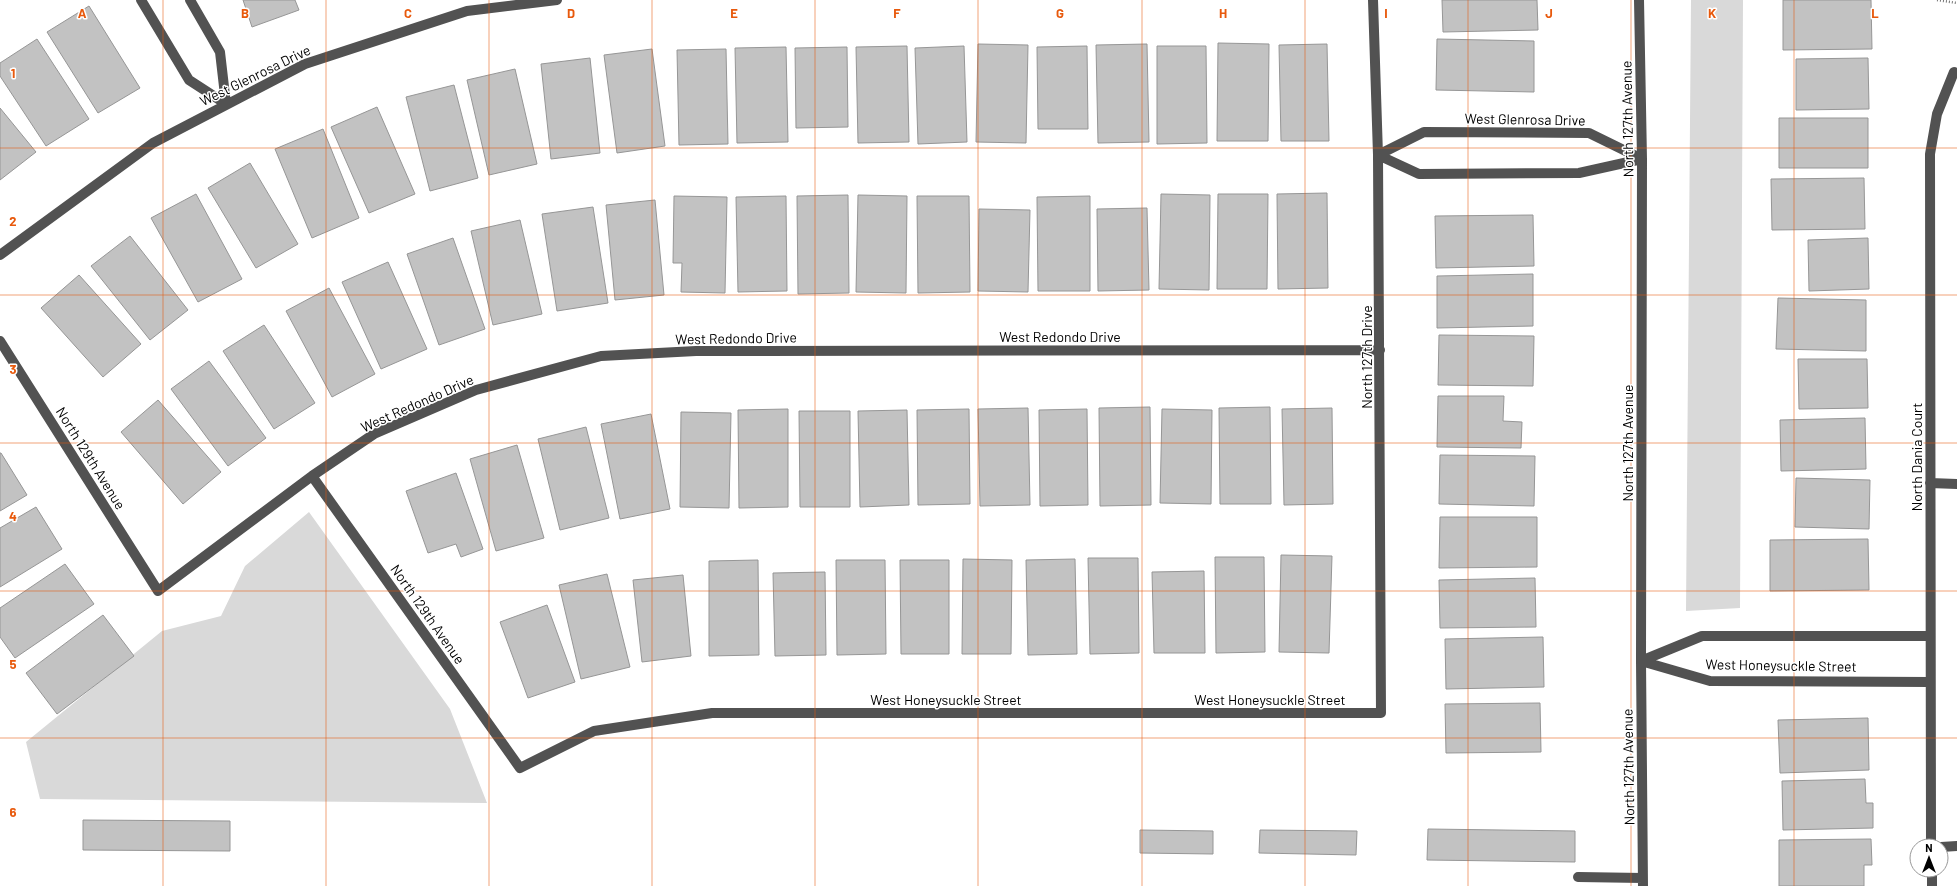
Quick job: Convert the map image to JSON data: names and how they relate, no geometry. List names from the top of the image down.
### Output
{
  "streets": {
    "street": [
      "West Glenrosa Drive",
      "North 127th Avenue",
      "West Redondo Drive",
      "North 127th Drive",
      "North Dania Court",
      "North 129th Avenue",
      "West Honeysuckle Street"
    ]
  },
  "crossings": [
    ["West Glenrosa Drive", "North 127th Avenue"],
    ["West Glenrosa Drive", "North 127th Drive"],
    ["North 127th Avenue", "West Honeysuckle Street"],
    ["West Redondo Drive", "North 127th Drive"],
    ["West Redondo Drive", "North 129th Avenue"],
    ["North 127th Drive", "West Honeysuckle Street"],
    ["North Dania Court", "West Honeysuckle Street"],
    ["North 129th Avenue", "West Honeysuckle Street"]
  ],
  "north": "top",
  "grid": {
    "columns": [
      "A",
      "B",
      "C",
      "D",
      "E",
      "F",
      "G",
      "H",
      "I",
      "J",
      "K",
      "L"
    ],
    "rows": [
      "1",
      "2",
      "3",
      "4",
      "5",
      "6"
    ]
  }
}
